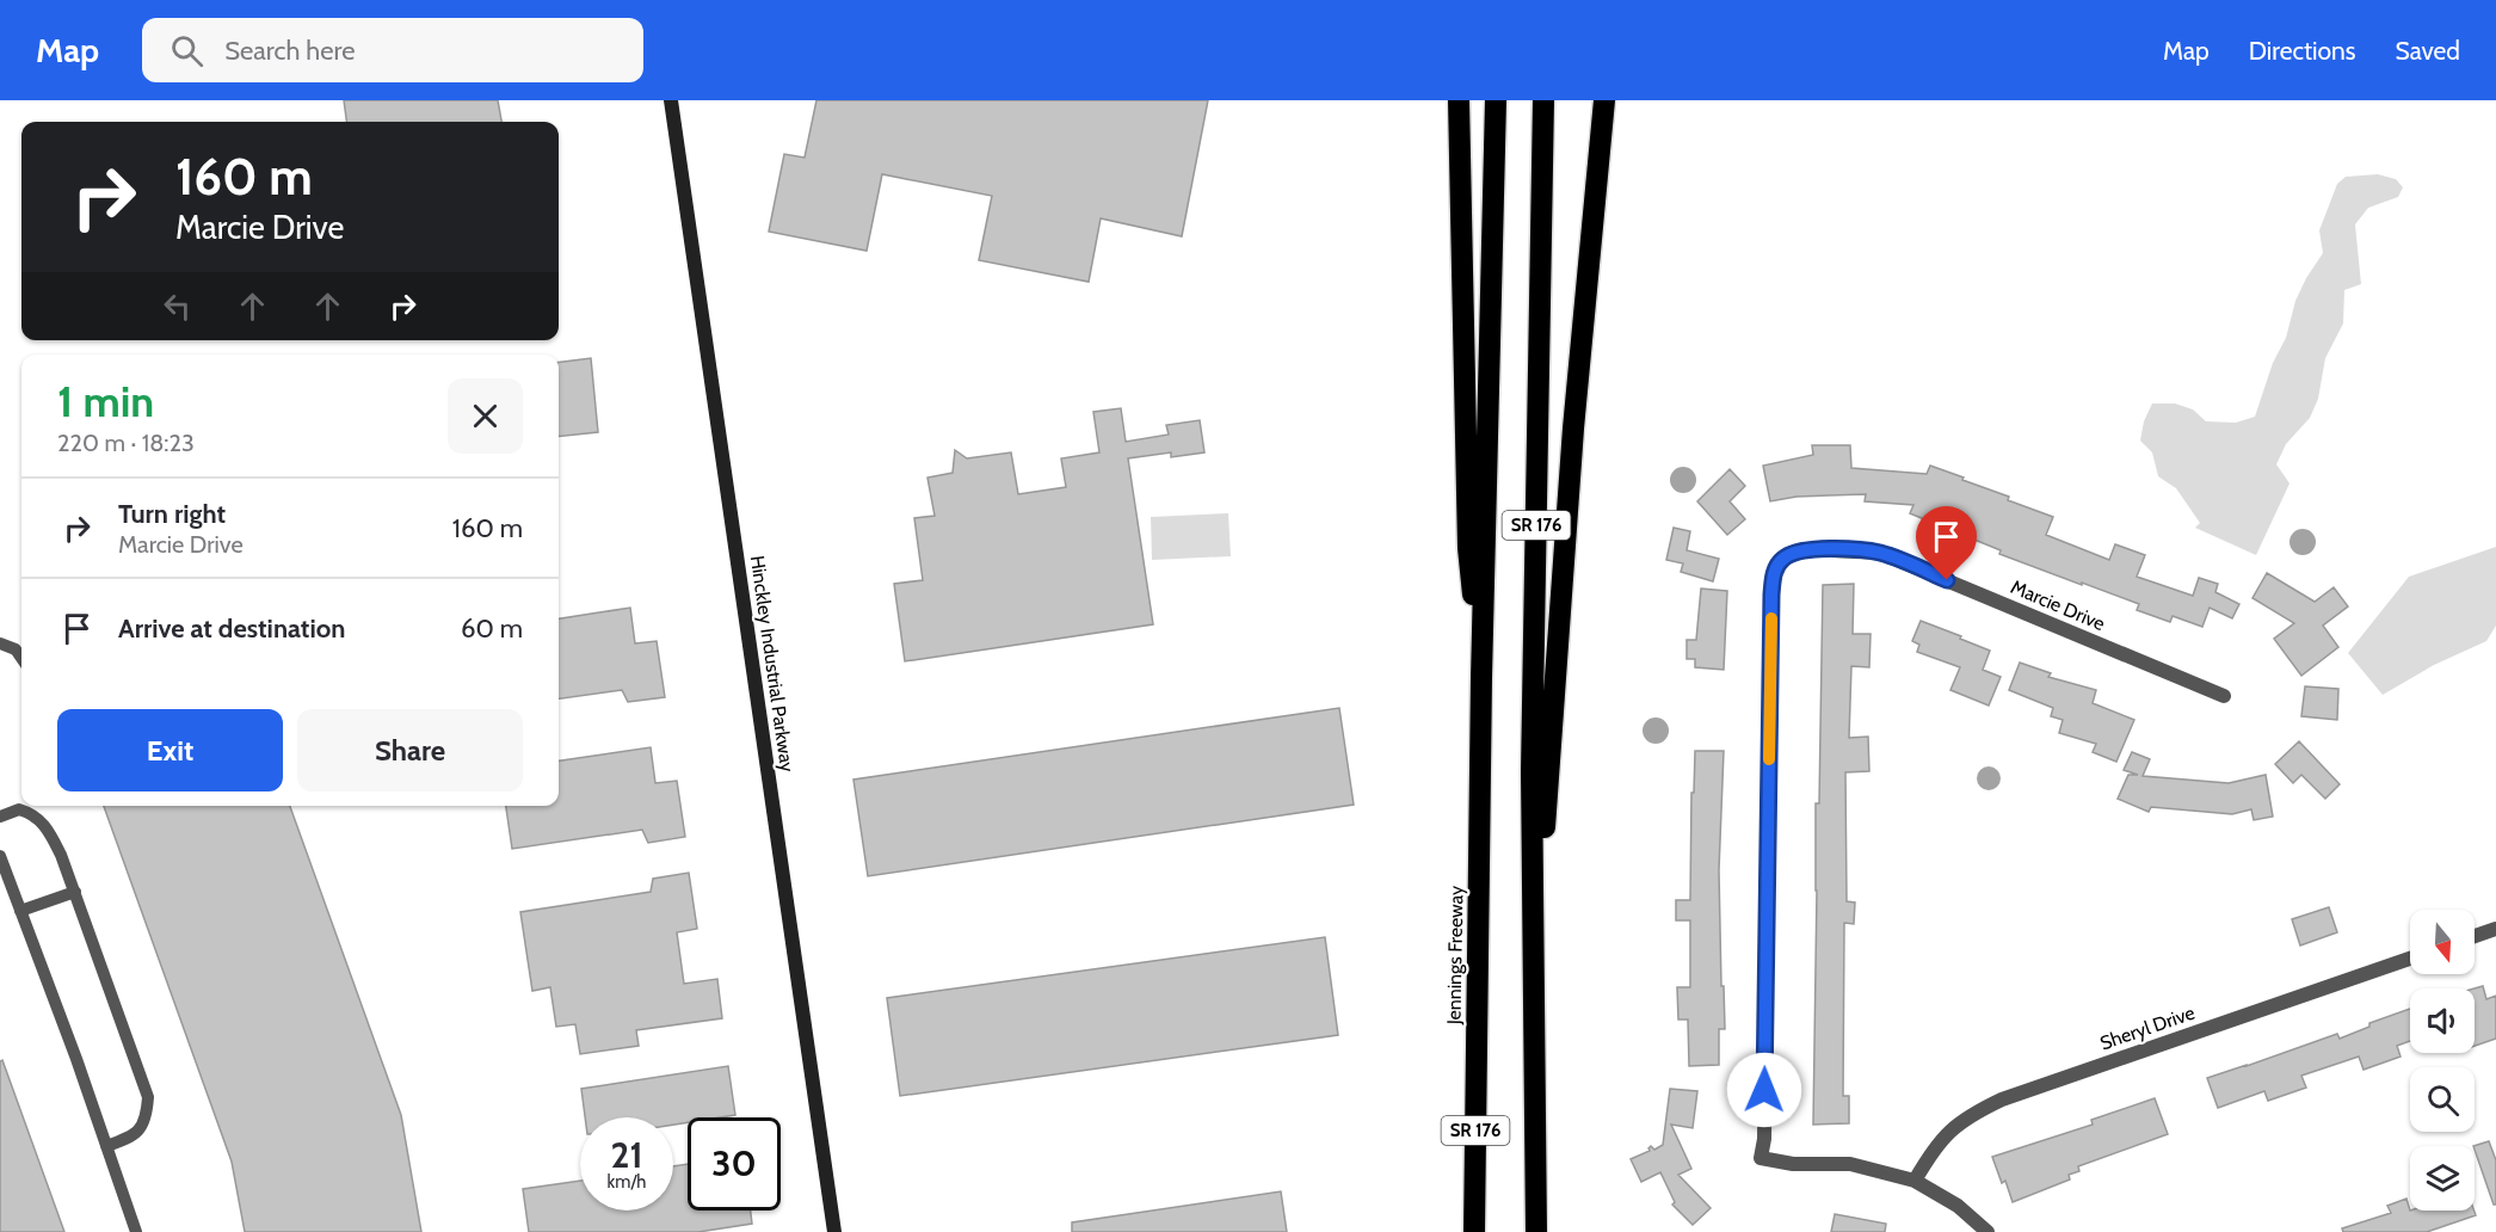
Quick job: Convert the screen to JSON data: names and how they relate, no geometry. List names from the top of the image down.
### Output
{
  "streets": {
    "highway": ["SR 176", "Jennings Freeway"],
    "street": ["Marcie Drive", "Hinckley Industrial Parkway", "Sheryl Drive"]
  },
  "crossings": [
    ["SR 176", "Jennings Freeway"],
    ["Marcie Drive", "Sheryl Drive"]
  ],
  "north": "bottom",
  "page": {
    "header": "Map",
    "search": "Search here",
    "nav": ["Map", "Directions", "Saved"],
    "turn": ["160 m", "Marcie Drive"],
    "heading": ["1 min", "220 m · 18:23"],
    "list": [
      {
        "name": "Turn right",
        "note": "Marcie Drive",
        "value": "160 m"
      },
      {
        "name": "Arrive at destination",
        "value": "60 m"
      }
    ],
    "buttons": ["Exit", "Share"],
    "speed": "21 km/h",
    "limit": "30"
  }
}
